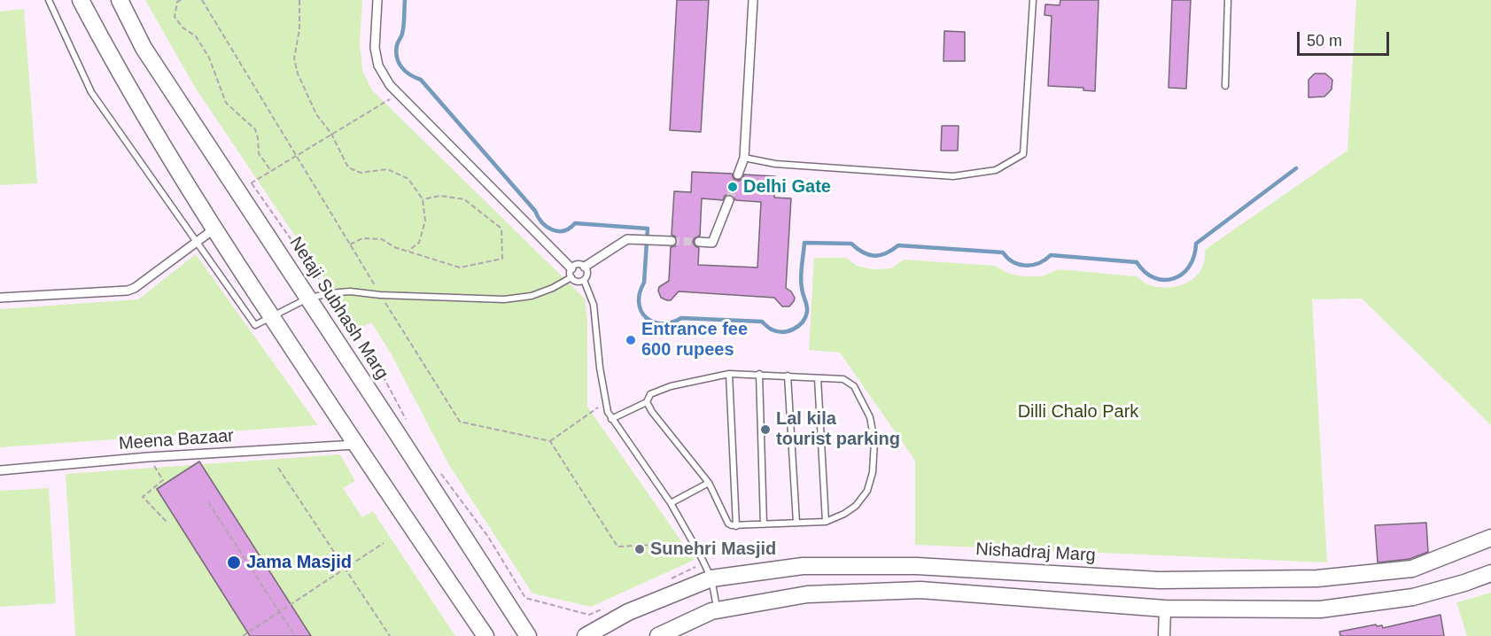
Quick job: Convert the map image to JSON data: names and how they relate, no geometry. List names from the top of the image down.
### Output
{
  "streets": {
    "main road": ["Netaji Subhash Marg", "Nishadraj Marg"],
    "street": ["Meena Bazaar"]
  },
  "parks": ["Dilli Chalo Park"],
  "places": [
    "Delhi Gate",
    "Entrance fee 600 rupees",
    "Lal kila tourist parking",
    "Sunehri Masjid",
    "Jama Masjid"
  ],
  "scale_bar": "50 m"
}
